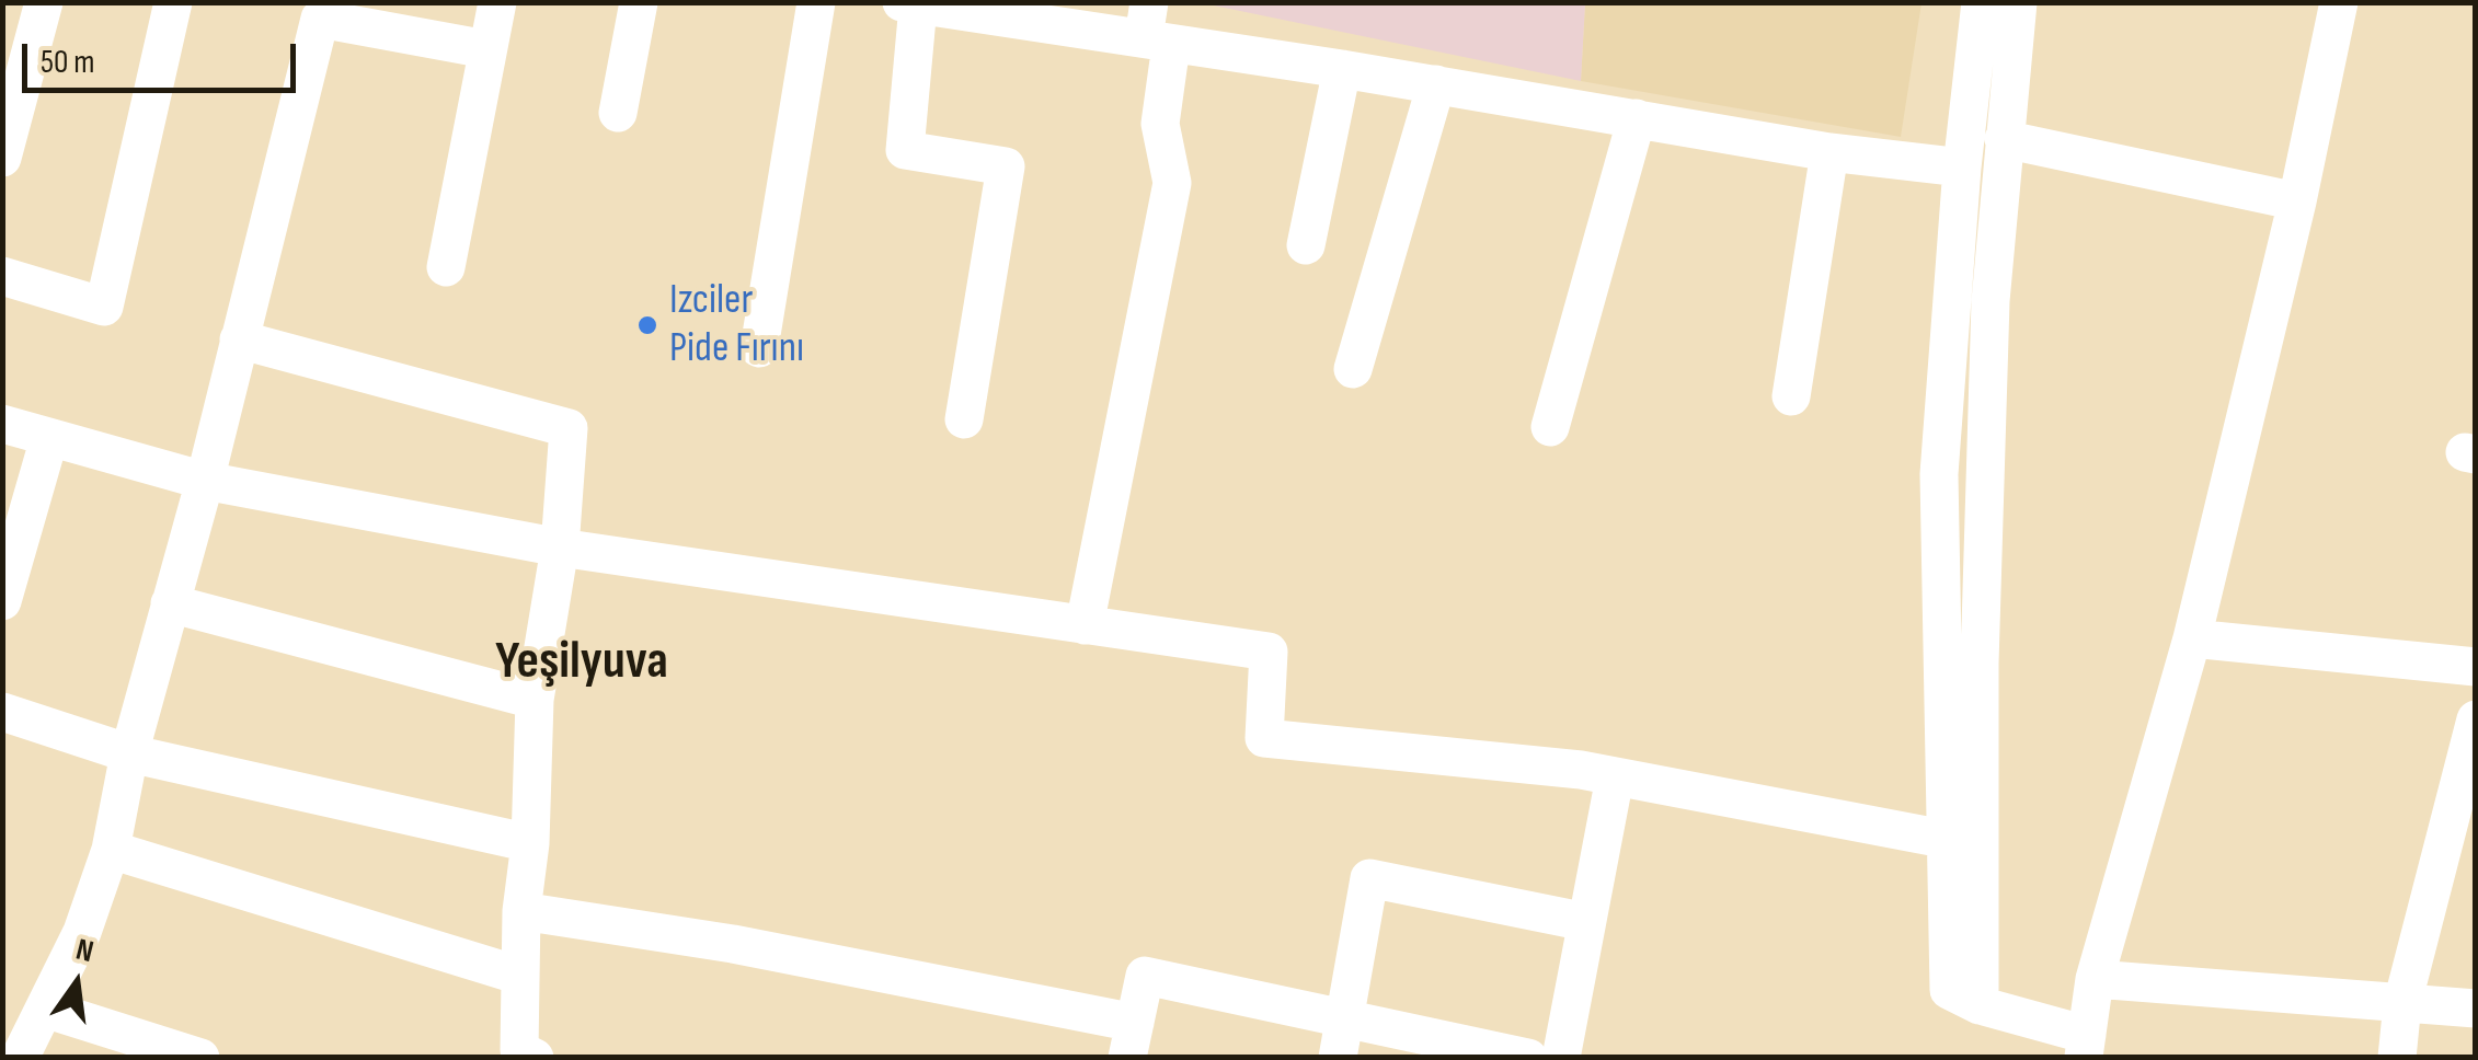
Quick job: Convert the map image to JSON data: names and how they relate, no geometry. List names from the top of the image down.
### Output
{
  "districts": ["Yeşilyuva"],
  "places": ["Izciler Pide Fırını"],
  "scale_bar": "50 m",
  "north": "top"
}
